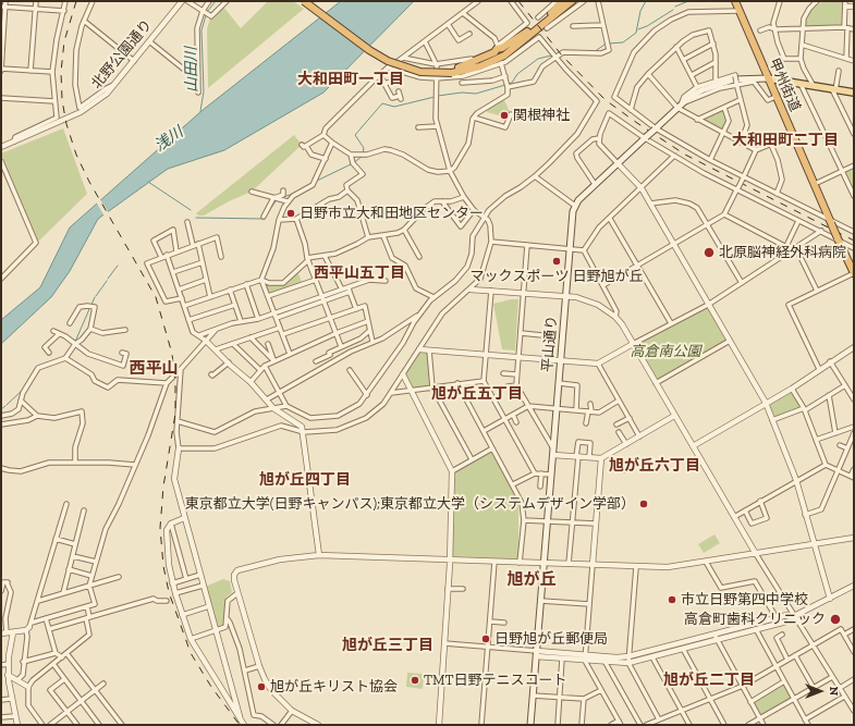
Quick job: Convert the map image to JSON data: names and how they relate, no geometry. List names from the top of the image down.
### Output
{
  "streets": {
    "highway": ["甲州街道"],
    "main road": ["平山通り"],
    "street": ["北野公園通り"]
  },
  "districts": [
    "大和田町一丁目",
    "大和田町二丁目",
    "西平山五丁目",
    "西平山",
    "旭が丘五丁目",
    "旭が丘六丁目",
    "旭が丘四丁目",
    "旭が丘",
    "旭が丘三丁目",
    "旭が丘二丁目"
  ],
  "water": ["山田川", "浅川"],
  "parks": ["高倉南公園"],
  "places": [
    "関根神社",
    "日野市立大和田地区センター",
    "北原脳神経外科病院",
    "マックスポーツ 日野旭が丘",
    "東京都立大学(日野キャンパス);東京都立大学（システムデザイン学部）",
    "市立日野第四中学校",
    "高倉町歯科クリニック",
    "日野旭が丘郵便局",
    "TMT日野テニスコート",
    "旭が丘キリスト協会"
  ],
  "north": "right"
}
